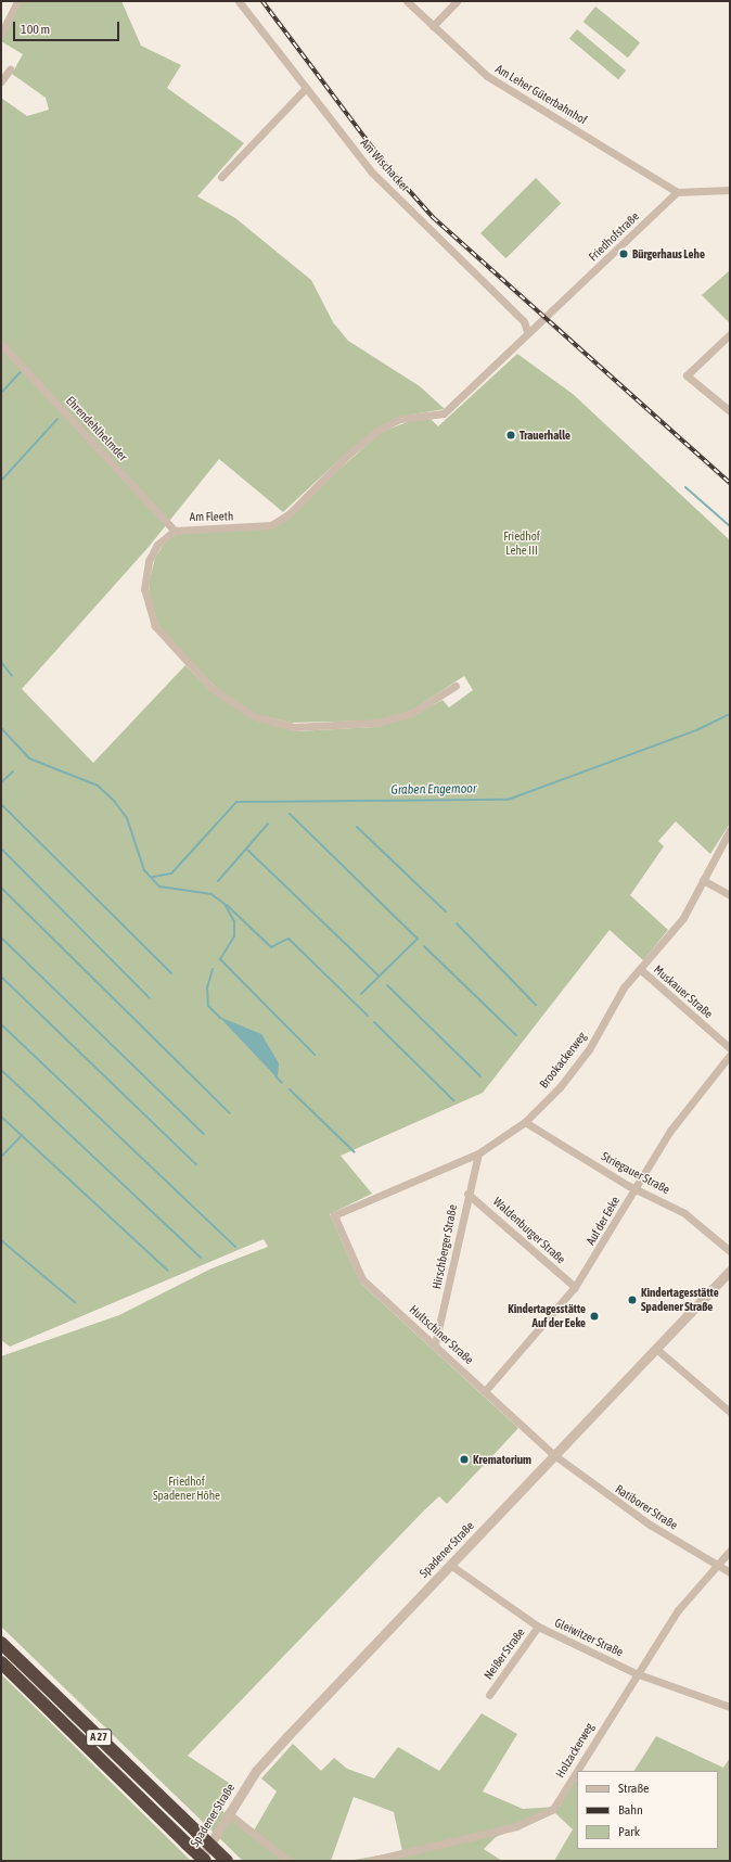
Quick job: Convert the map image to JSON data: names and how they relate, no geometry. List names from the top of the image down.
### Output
{
  "streets": {
    "highway": ["A 27"],
    "street": [
      "Am Leher Güterbahnhof",
      "Am Wischacker",
      "Friedhofstraße",
      "Ehrendehlhelmder",
      "Am Fleeth",
      "Muskauer Straße",
      "Brookackerweg",
      "Striegauer Straße",
      "Auf der Eeke",
      "Waldenburger Straße",
      "Hirschberger Straße",
      "Hultschiner Straße",
      "Ratiborer Straße",
      "Spadener Straße",
      "Gleiwitzer Straße",
      "Neißer Straße",
      "Holzackerweg"
    ]
  },
  "crossings": [
    ["Am Leher Güterbahnhof", "Friedhofstraße"],
    ["Am Wischacker", "Friedhofstraße"],
    ["Am Wischacker", "Am Fleeth"],
    ["Friedhofstraße", "Am Fleeth"],
    ["Ehrendehlhelmder", "Am Fleeth"],
    ["Muskauer Straße", "Brookackerweg"],
    ["Brookackerweg", "Striegauer Straße"],
    ["Brookackerweg", "Hirschberger Straße"],
    ["Brookackerweg", "Hultschiner Straße"],
    ["Striegauer Straße", "Auf der Eeke"],
    ["Auf der Eeke", "Waldenburger Straße"],
    ["Auf der Eeke", "Hultschiner Straße"],
    ["Waldenburger Straße", "Hirschberger Straße"],
    ["Hirschberger Straße", "Hultschiner Straße"],
    ["Hultschiner Straße", "Ratiborer Straße"],
    ["Hultschiner Straße", "Spadener Straße"],
    ["Ratiborer Straße", "Spadener Straße"],
    ["Ratiborer Straße", "Holzackerweg"],
    ["Spadener Straße", "Gleiwitzer Straße"],
    ["Gleiwitzer Straße", "Neißer Straße"],
    ["Gleiwitzer Straße", "Holzackerweg"]
  ],
  "water": ["Graben Engemoor"],
  "parks": ["Friedhof Lehe III", "Friedhof Spadener Höhe"],
  "places": [
    "Bürgerhaus Lehe",
    "Trauerhalle",
    "Kindertagesstätte Spadener Straße",
    "Kindertagesstätte Auf der Eeke",
    "Krematorium"
  ],
  "legend": ["Straße", "Bahn", "Park"],
  "scale_bar": "100 m"
}
